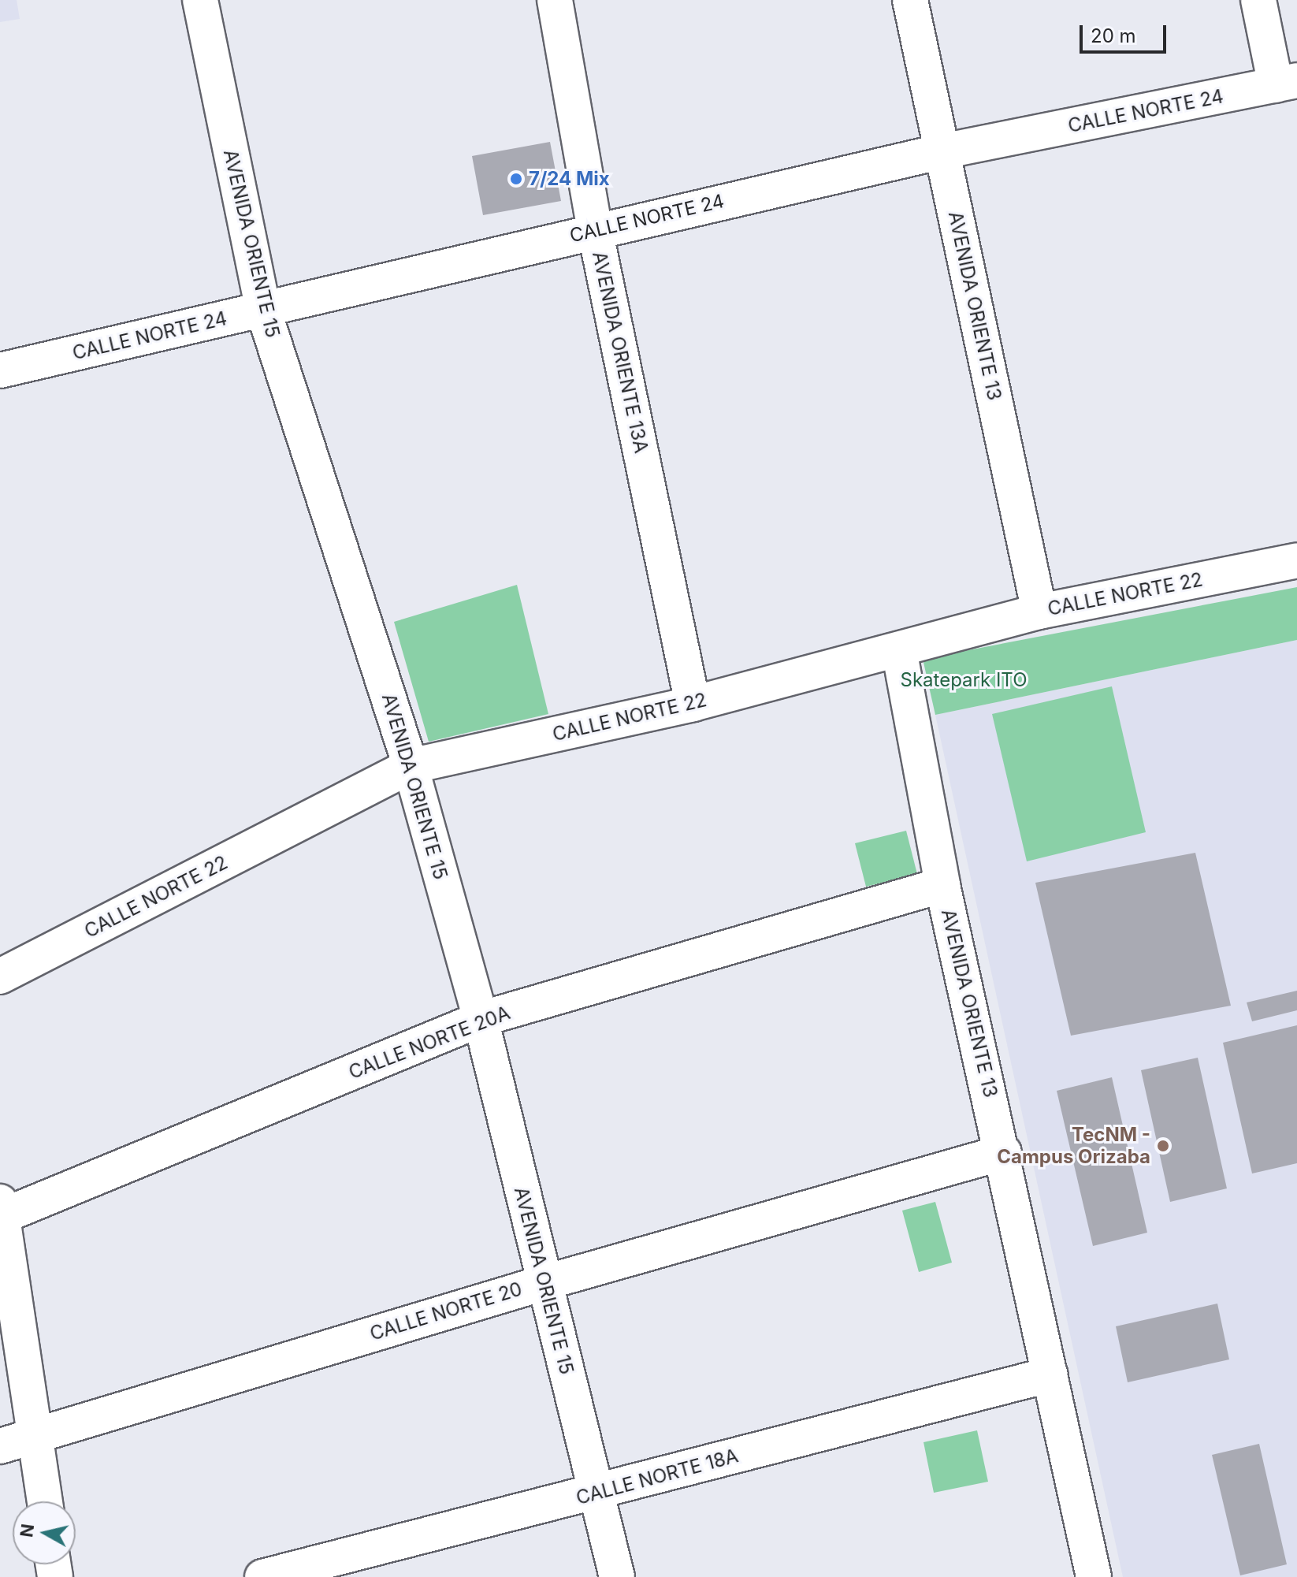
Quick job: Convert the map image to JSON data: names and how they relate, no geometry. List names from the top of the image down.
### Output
{
  "streets": {
    "street": [
      "CALLE NORTE 24",
      "AVENIDA ORIENTE 15",
      "AVENIDA ORIENTE 13",
      "AVENIDA ORIENTE 13A",
      "CALLE NORTE 22",
      "CALLE NORTE 20A",
      "CALLE NORTE 20",
      "CALLE NORTE 18A"
    ]
  },
  "crossings": [
    ["CALLE NORTE 24", "AVENIDA ORIENTE 15"],
    ["CALLE NORTE 24", "AVENIDA ORIENTE 13"],
    ["CALLE NORTE 24", "AVENIDA ORIENTE 13A"],
    ["AVENIDA ORIENTE 15", "CALLE NORTE 22"],
    ["AVENIDA ORIENTE 15", "CALLE NORTE 20A"],
    ["AVENIDA ORIENTE 15", "CALLE NORTE 20"],
    ["AVENIDA ORIENTE 15", "CALLE NORTE 18A"],
    ["AVENIDA ORIENTE 13", "CALLE NORTE 22"],
    ["AVENIDA ORIENTE 13", "CALLE NORTE 20A"],
    ["AVENIDA ORIENTE 13", "CALLE NORTE 20"],
    ["AVENIDA ORIENTE 13", "CALLE NORTE 18A"],
    ["AVENIDA ORIENTE 13A", "CALLE NORTE 22"]
  ],
  "parks": ["Skatepark ITO"],
  "places": ["7/24 Mix", "TecNM - Campus Orizaba"],
  "scale_bar": "20 m",
  "north": "left"
}
